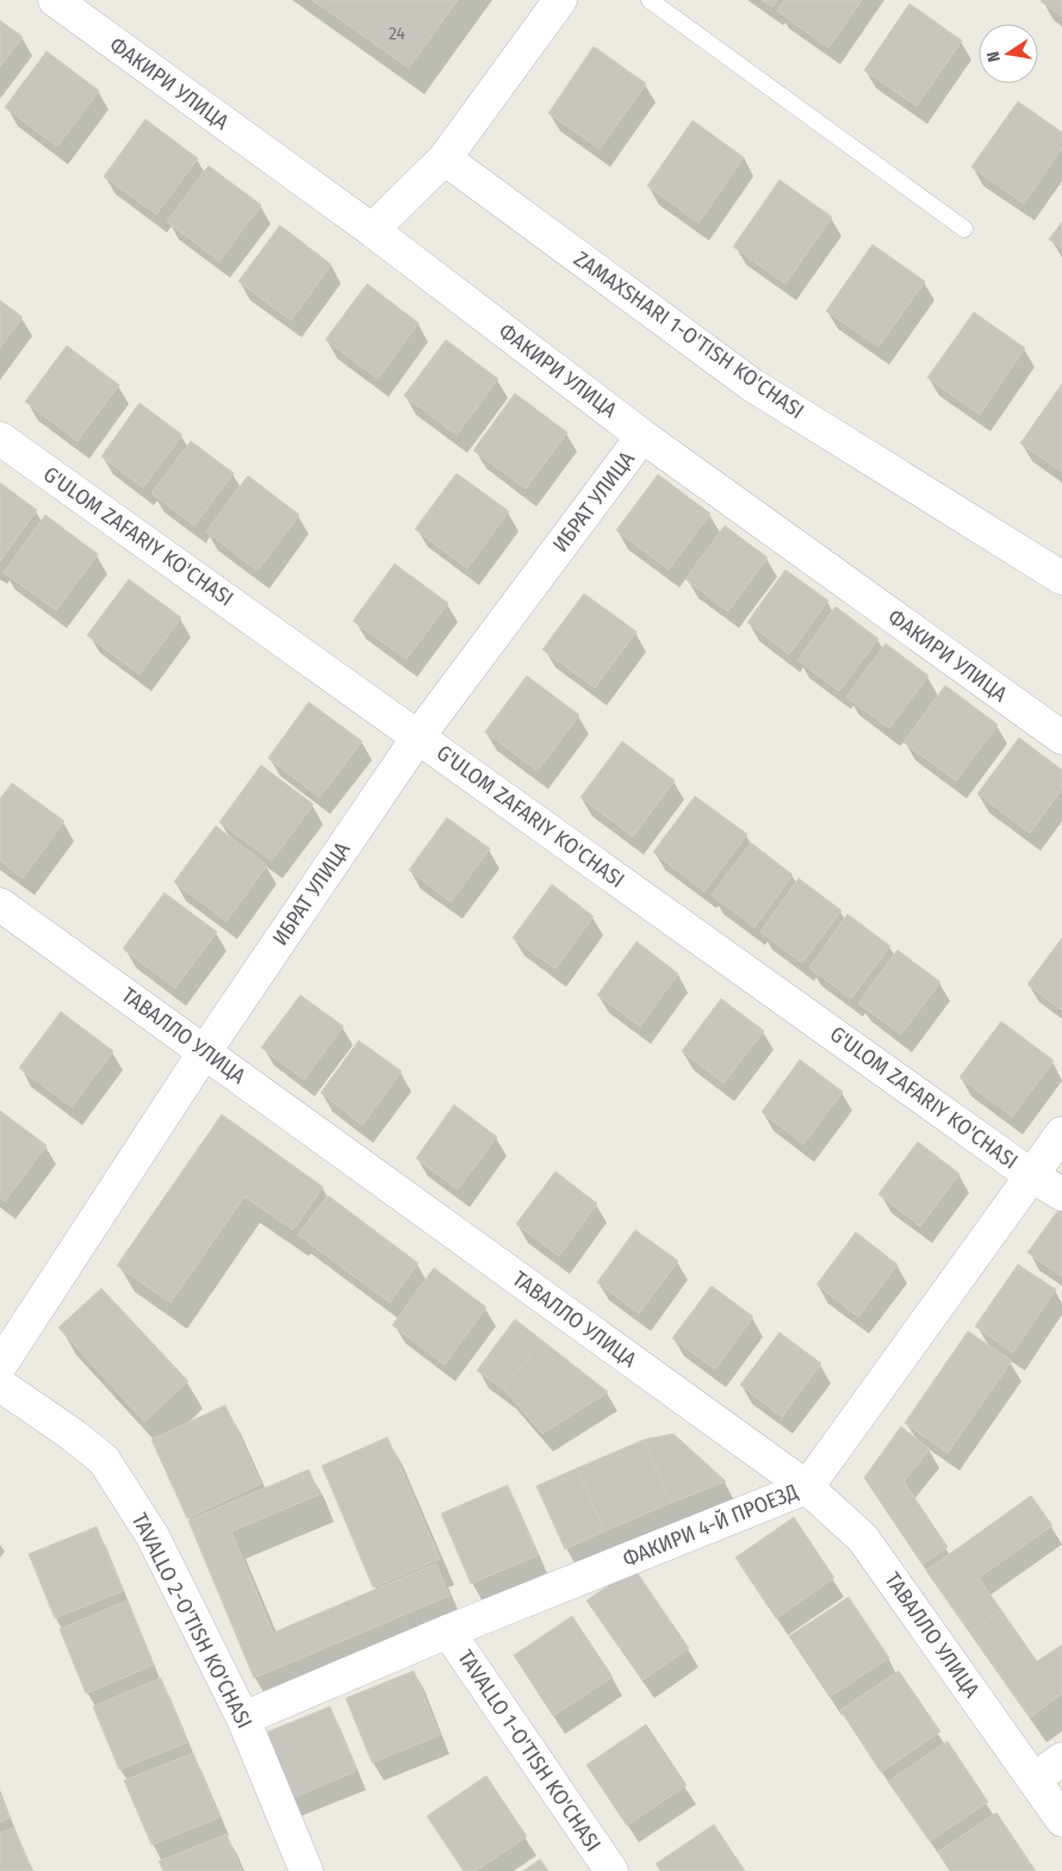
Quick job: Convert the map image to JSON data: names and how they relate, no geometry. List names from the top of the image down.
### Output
{
  "streets": {
    "street": [
      "ФАКИРИ УЛИЦА",
      "ZAMAXSHARI 1-O'TISH KO'CHASI",
      "ИБРАТ УЛИЦА",
      "G'ULOM ZAFARIY KO'CHASI",
      "ТАВАЛЛО УЛИЦА",
      "ФАКИРИ 4-Й ПРОЕЗД",
      "TAVALLO 2-O'TISH KO'CHASI",
      "TAVALLO 1-O'TISH KO'CHASI"
    ]
  },
  "crossings": [
    ["ФАКИРИ УЛИЦА", "ИБРАТ УЛИЦА"],
    ["ИБРАТ УЛИЦА", "G'ULOM ZAFARIY KO'CHASI"],
    ["ИБРАТ УЛИЦА", "ТАВАЛЛО УЛИЦА"],
    ["G'ULOM ZAFARIY KO'CHASI", "ФАКИРИ 4-Й ПРОЕЗД"],
    ["ТАВАЛЛО УЛИЦА", "ФАКИРИ 4-Й ПРОЕЗД"],
    ["ФАКИРИ 4-Й ПРОЕЗД", "TAVALLO 2-O'TISH KO'CHASI"],
    ["ФАКИРИ 4-Й ПРОЕЗД", "TAVALLO 1-O'TISH KO'CHASI"]
  ],
  "house_numbers": ["24"],
  "north": "left"
}
